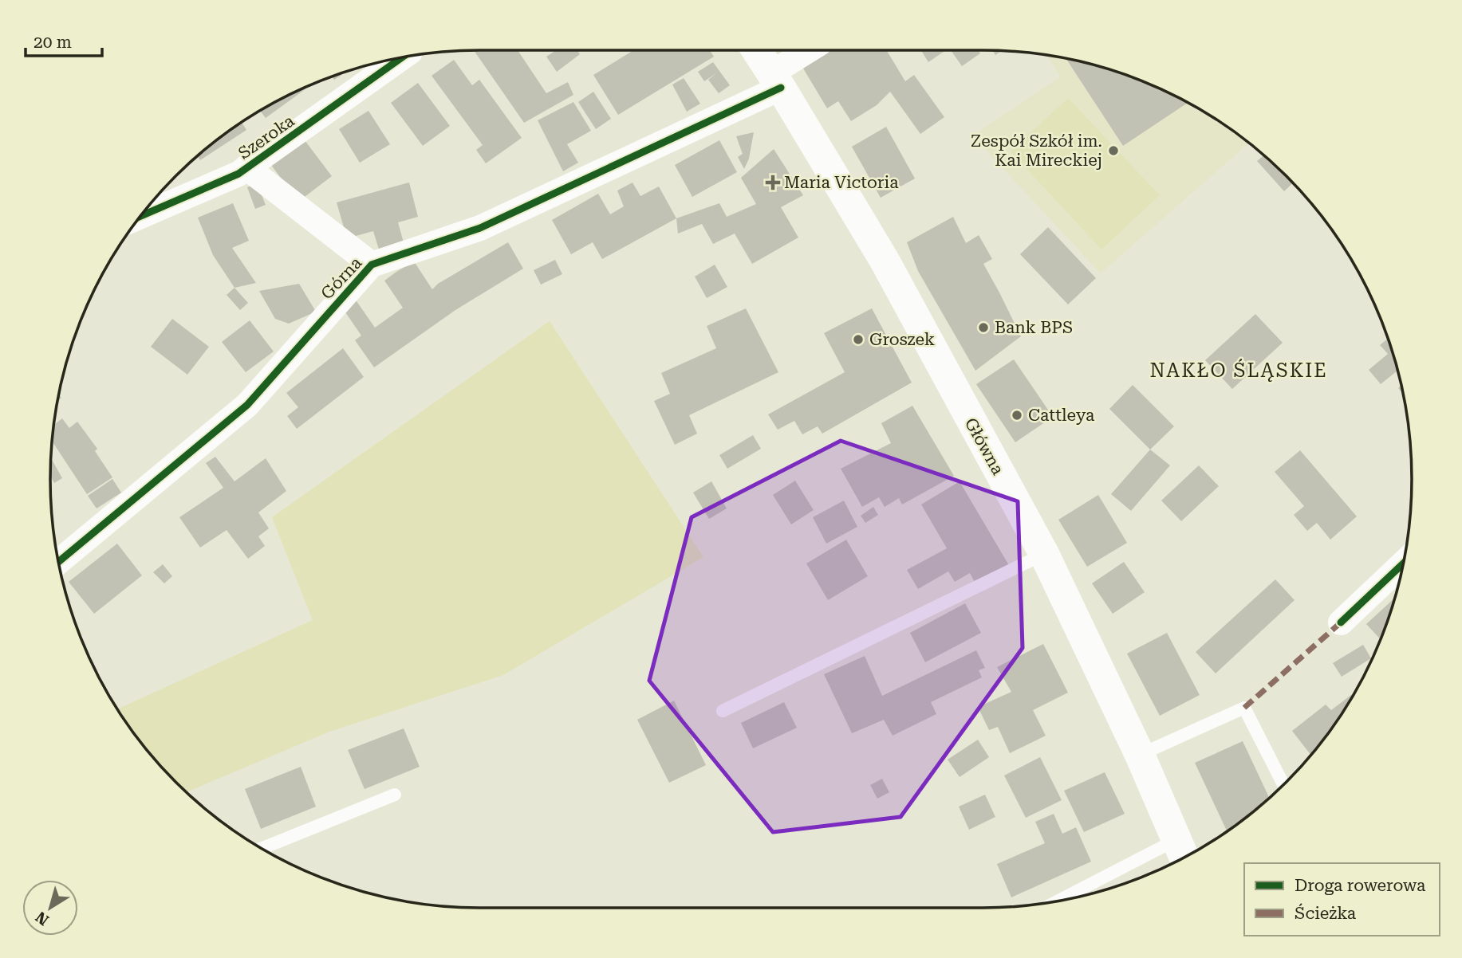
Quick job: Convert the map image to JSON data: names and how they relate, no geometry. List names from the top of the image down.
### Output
{
  "streets": {
    "main road": ["Główna"],
    "street": ["Szeroka", "Górna"]
  },
  "crossings": [
    ["Górna", "Główna"]
  ],
  "districts": ["NAKŁO ŚLĄSKIE"],
  "places": {
    "other": [
      "Zespół Szkół im. Kai Mireckiej",
      "Bank BPS",
      "Groszek",
      "Cattleya"
    ],
    "health": ["Maria Victoria"]
  },
  "legend": ["Droga rowerowa", "Ścieżka"],
  "scale_bar": "20 m",
  "north": "bottom left"
}
